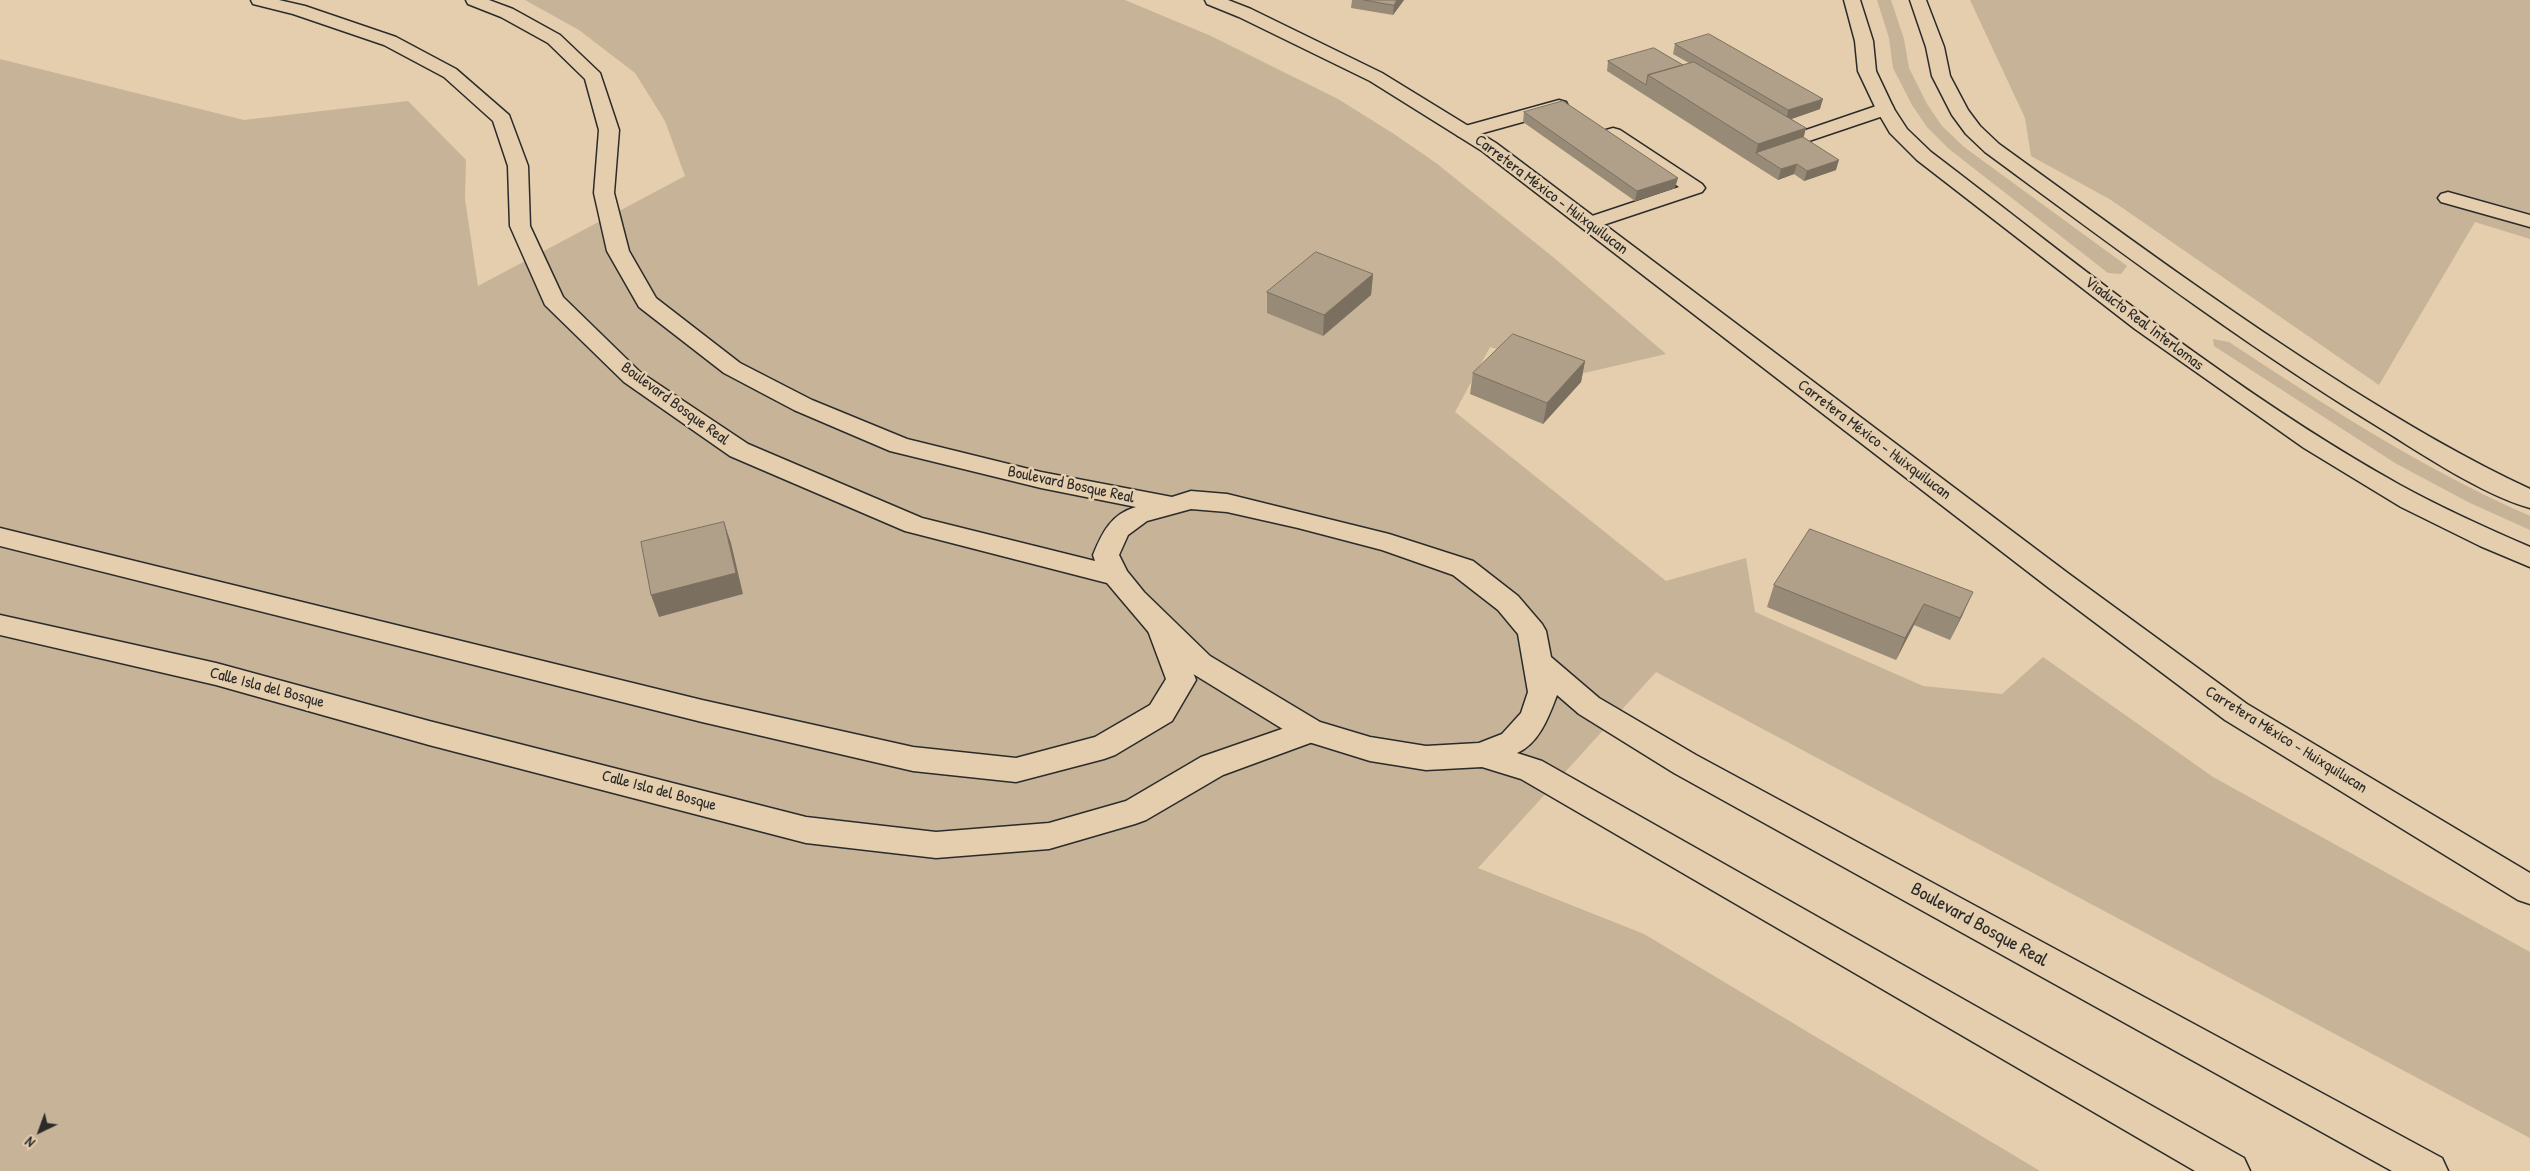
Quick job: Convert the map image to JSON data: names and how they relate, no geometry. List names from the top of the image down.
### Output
{
  "streets": {
    "street": [
      "Carretera México - Huixquilucan",
      "Viaducto Real Interlomas",
      "Boulevard Bosque Real",
      "Calle Isla del Bosque"
    ]
  },
  "north": "bottom left"
}
